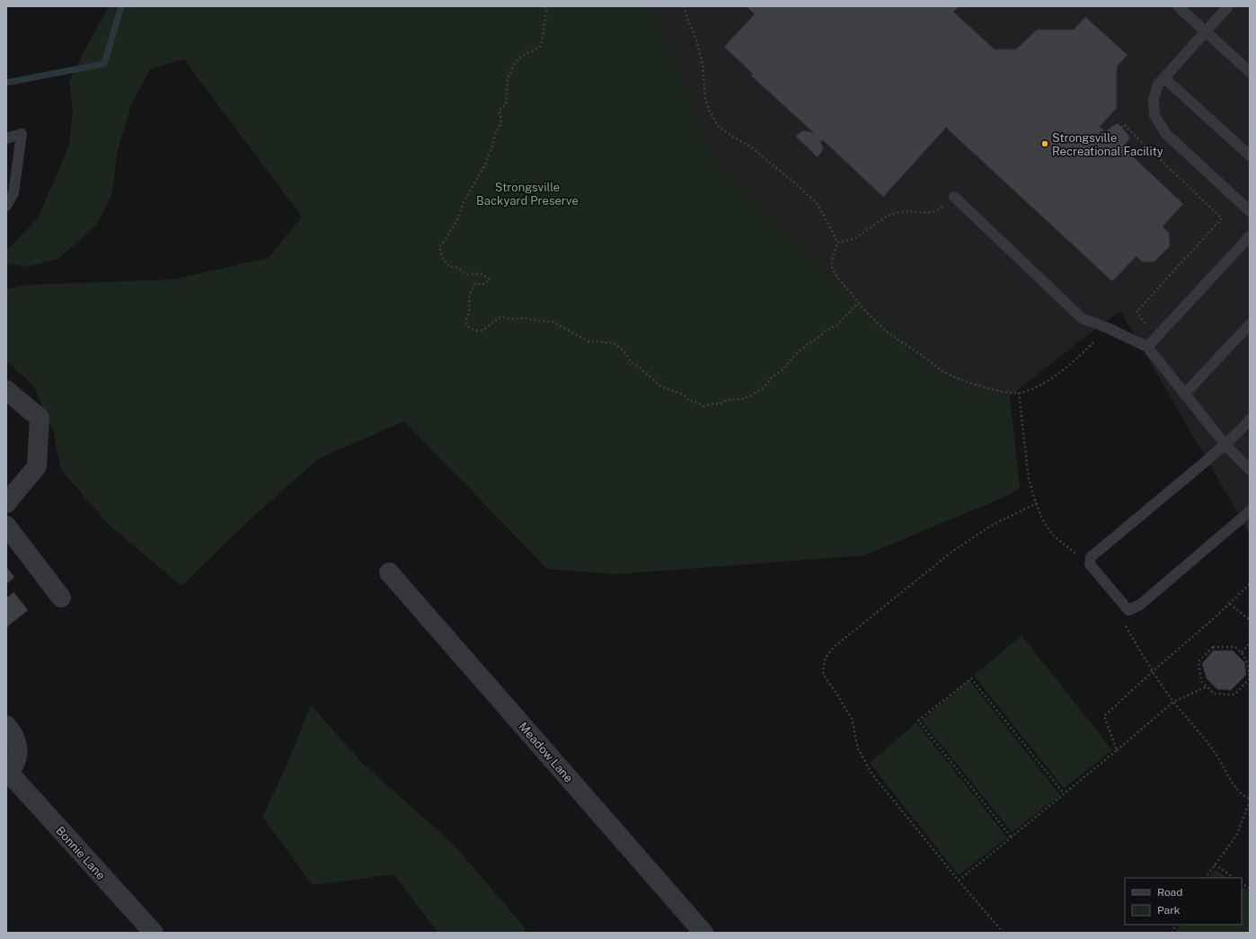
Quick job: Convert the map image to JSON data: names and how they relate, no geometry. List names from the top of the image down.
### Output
{
  "streets": {
    "street": ["Meadow Lane", "Bonnie Lane"]
  },
  "parks": ["Strongsville Backyard Preserve"],
  "places": ["Strongsville Recreational Facility"],
  "legend": ["Road", "Park"]
}
